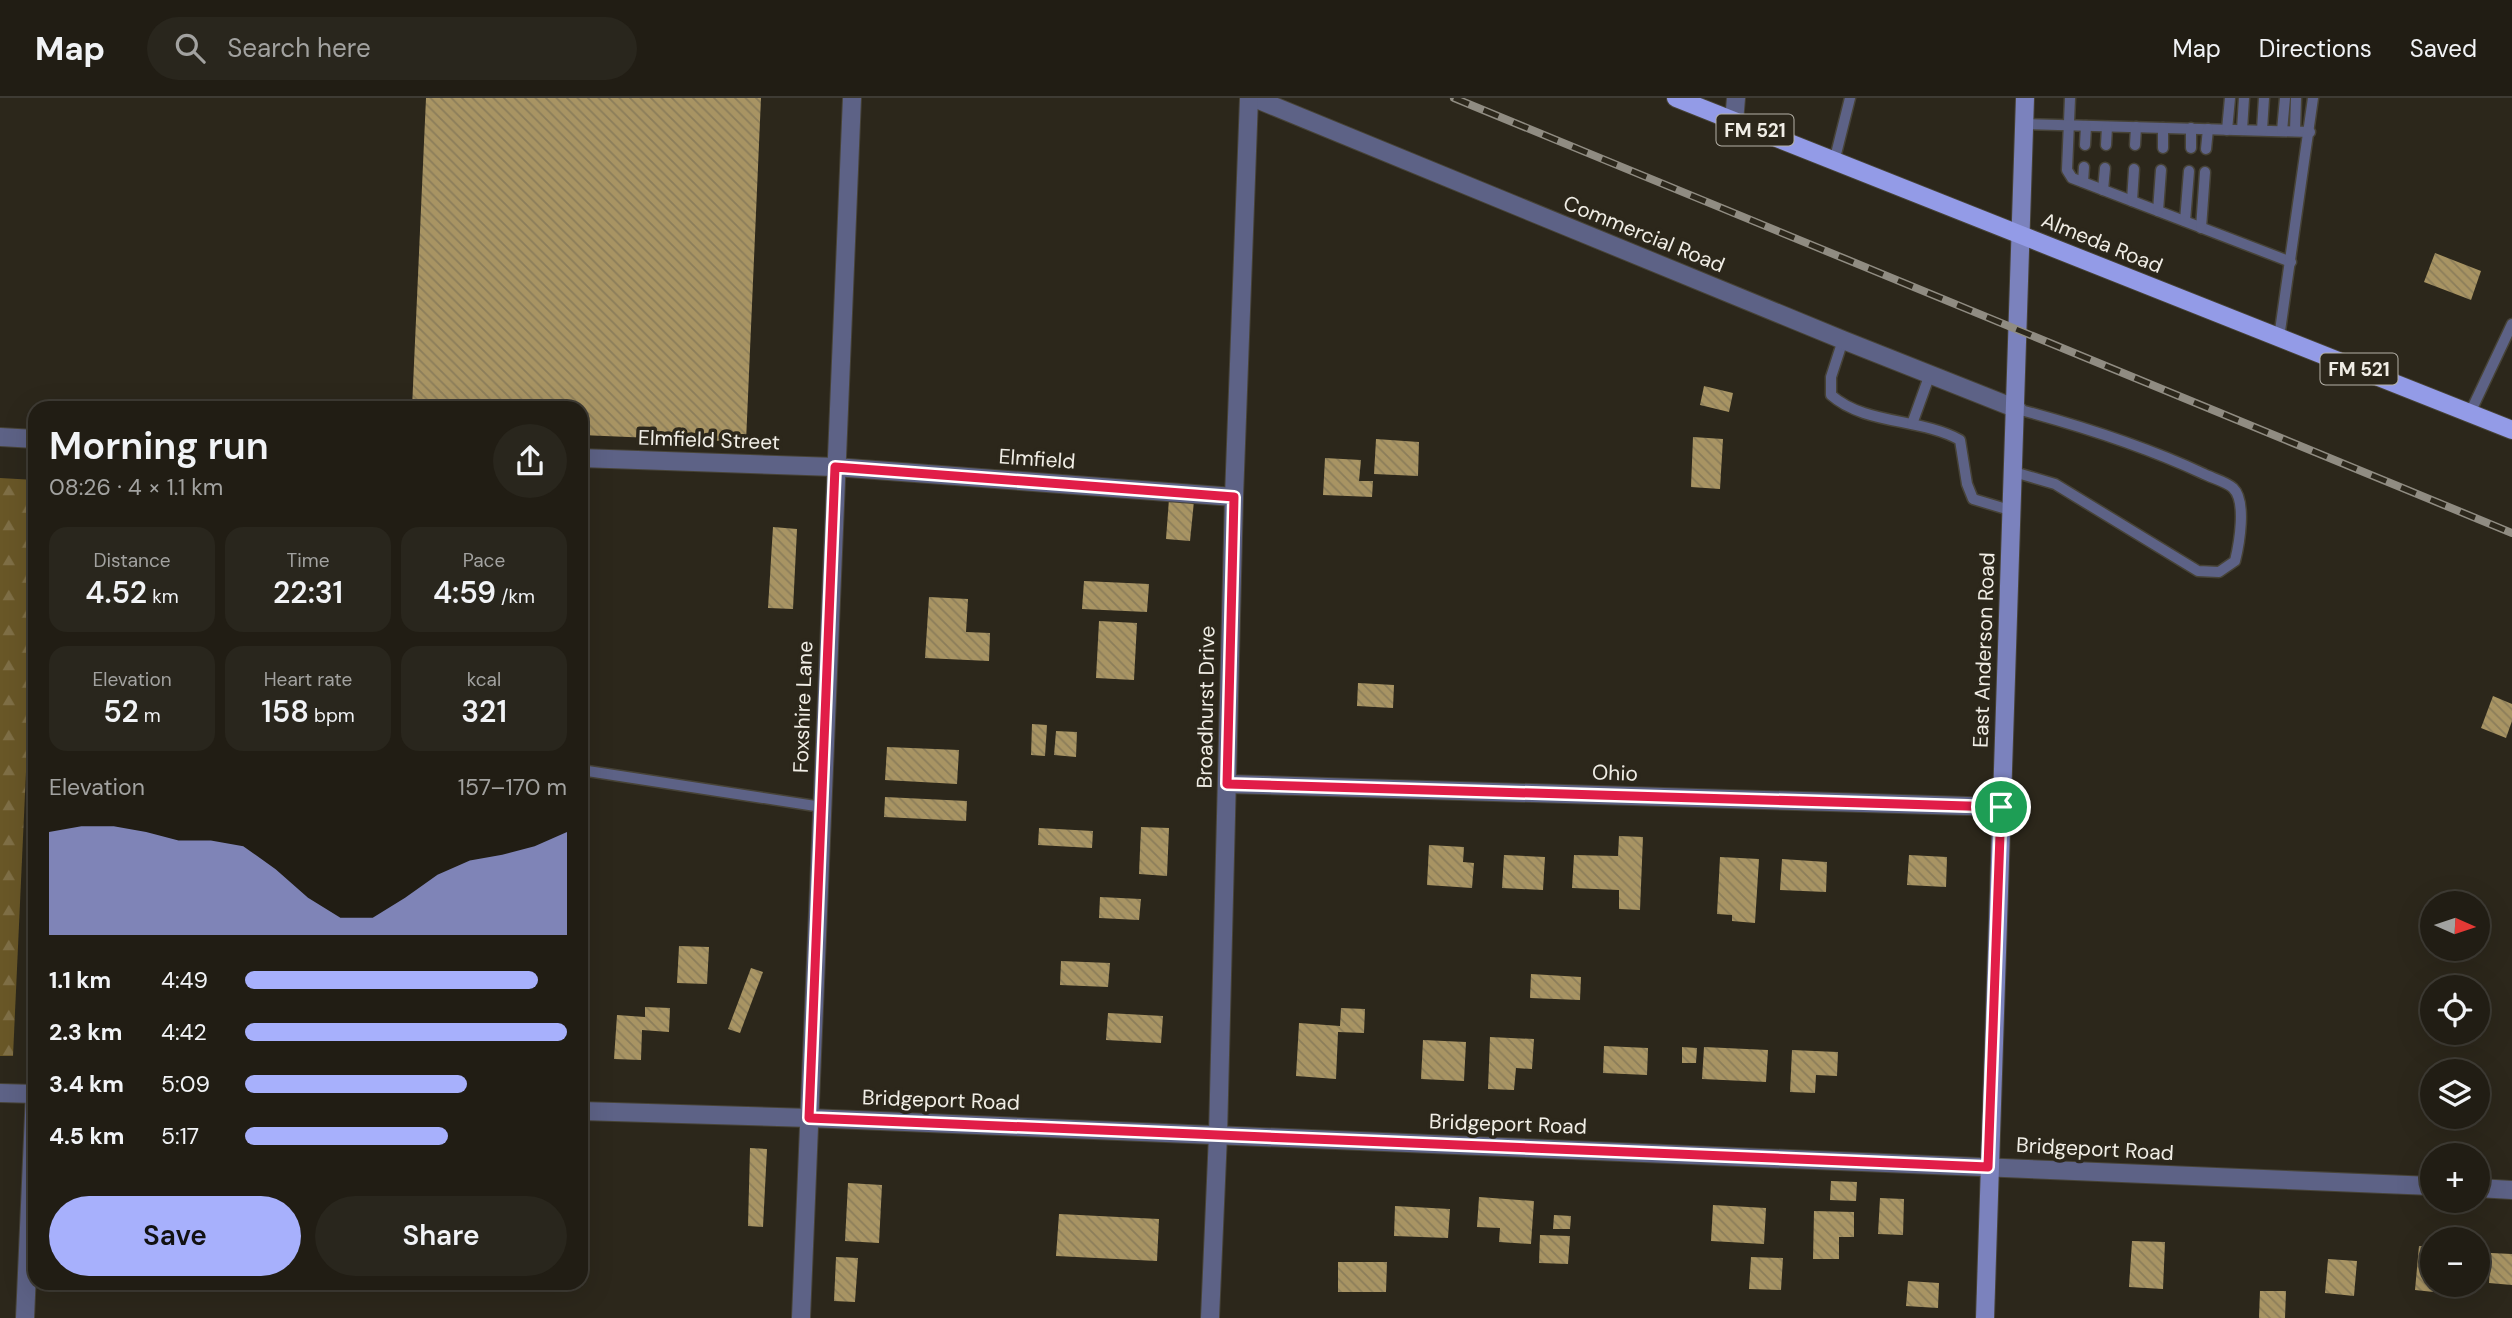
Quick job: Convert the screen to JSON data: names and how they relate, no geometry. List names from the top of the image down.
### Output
{
  "streets": {
    "main road": ["FM 521", "Almeda Road"],
    "street": [
      "Commercial Road",
      "Elmfield Street",
      "Elmfield",
      "East Anderson Road",
      "Foxshire Lane",
      "Broadhurst Drive",
      "Ohio",
      "Bridgeport Road"
    ]
  },
  "crossings": [
    ["Commercial Road", "East Anderson Road"],
    ["Commercial Road", "Broadhurst Drive"],
    ["Almeda Road", "East Anderson Road"],
    ["Elmfield Street", "Elmfield"],
    ["Elmfield Street", "Foxshire Lane"],
    ["Elmfield", "Foxshire Lane"],
    ["Elmfield", "Broadhurst Drive"],
    ["East Anderson Road", "Ohio"],
    ["East Anderson Road", "Bridgeport Road"],
    ["Foxshire Lane", "Bridgeport Road"],
    ["Broadhurst Drive", "Ohio"],
    ["Broadhurst Drive", "Bridgeport Road"]
  ],
  "north": "right",
  "page": {
    "header": "Map",
    "search": "Search here",
    "nav": ["Map", "Directions", "Saved"],
    "heading": ["Morning run", "08:26 · 4 × 1.1 km"],
    "stats": [
      ["Distance", "4.52 km"],
      ["Time", "22:31"],
      ["Pace", "4:59 /km"],
      ["Elevation", "52 m"],
      ["Heart rate", "158 bpm"],
      ["kcal", "321"]
    ],
    "chart": ["Elevation", "157–170 m"],
    "map_buttons": ["+", "−"],
    "list": [
      {
        "name": "1.1 km",
        "note": "4:49"
      },
      {
        "name": "2.3 km",
        "note": "4:42"
      },
      {
        "name": "3.4 km",
        "note": "5:09"
      },
      {
        "name": "4.5 km",
        "note": "5:17"
      }
    ],
    "buttons": ["Save", "Share"]
  }
}
